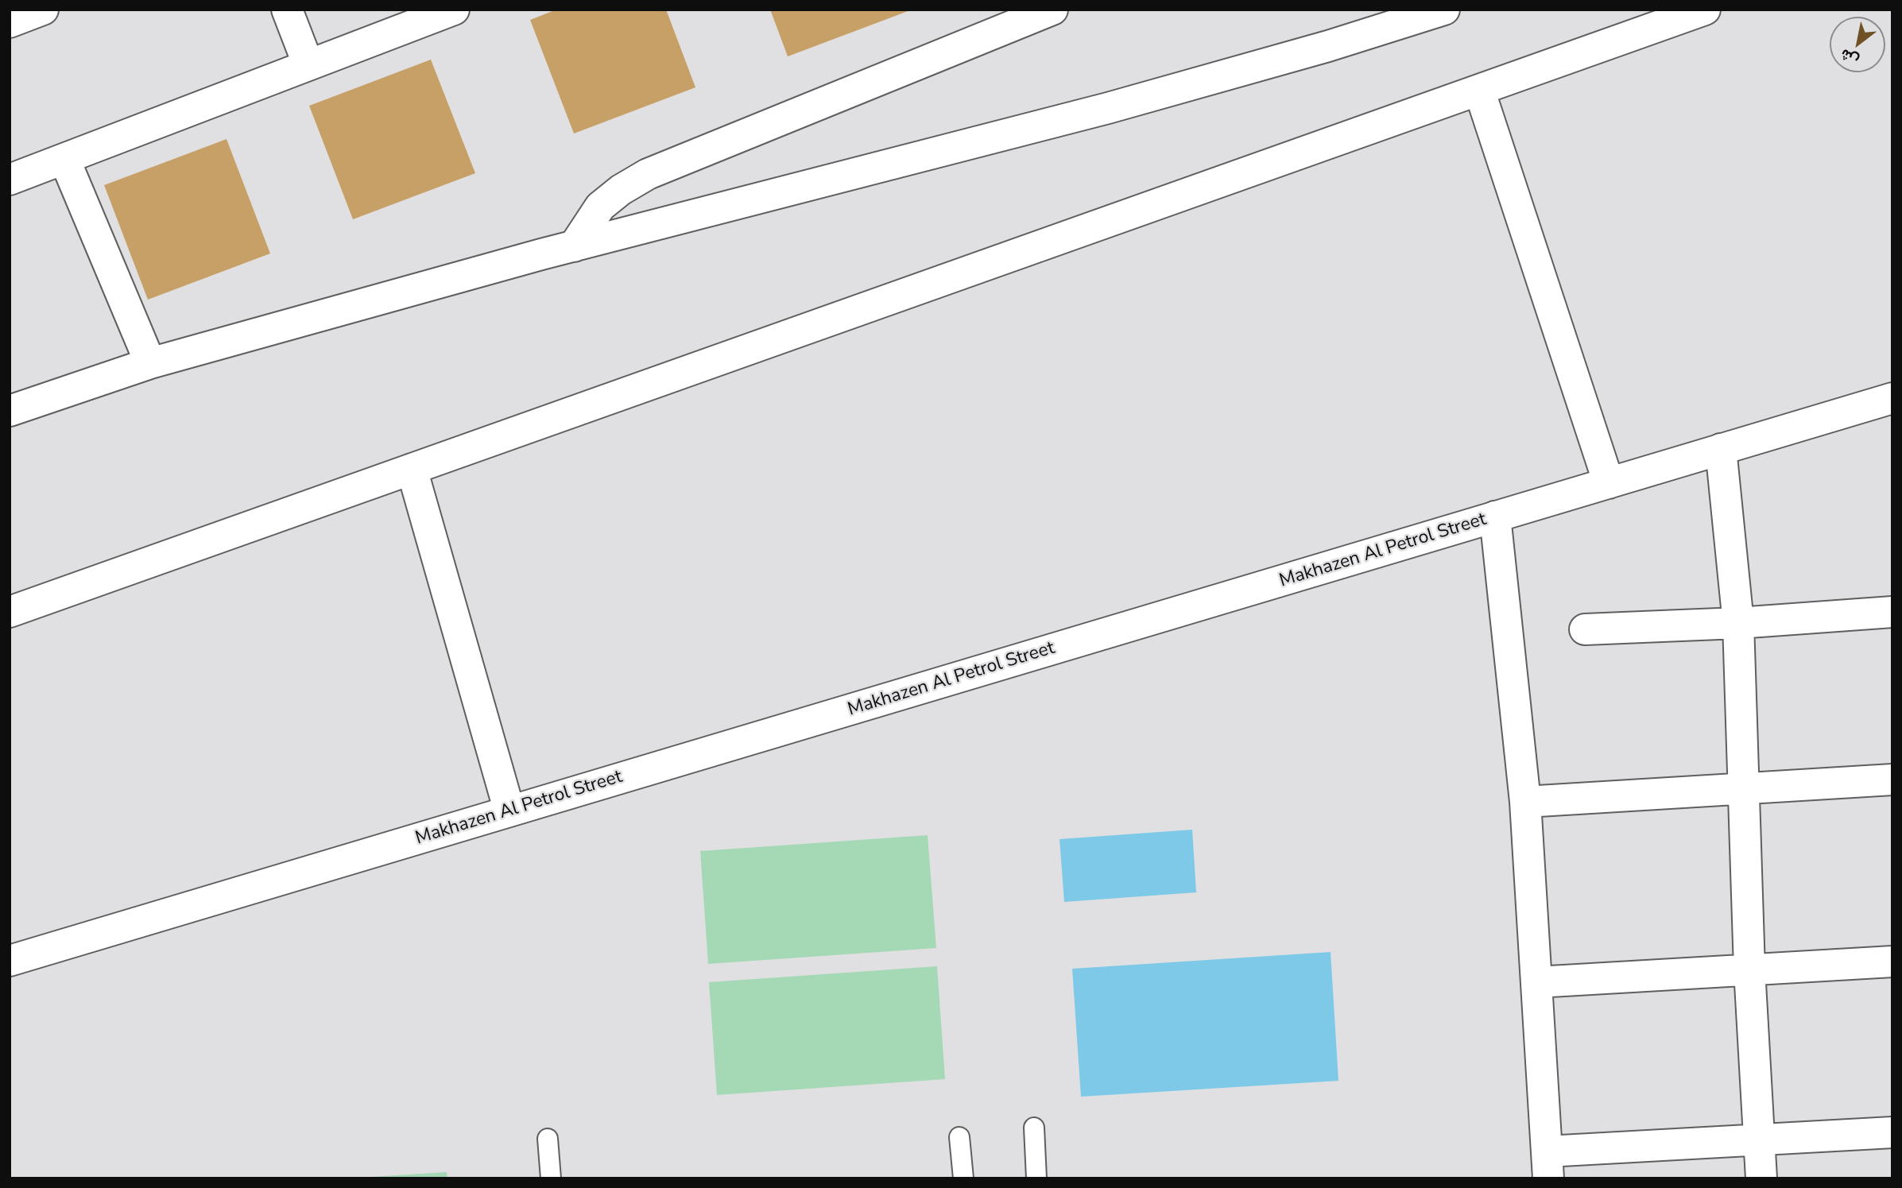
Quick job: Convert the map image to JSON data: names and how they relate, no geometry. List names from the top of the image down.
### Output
{
  "streets": {
    "street": ["Makhazen Al Petrol Street"]
  },
  "north": "bottom left"
}
